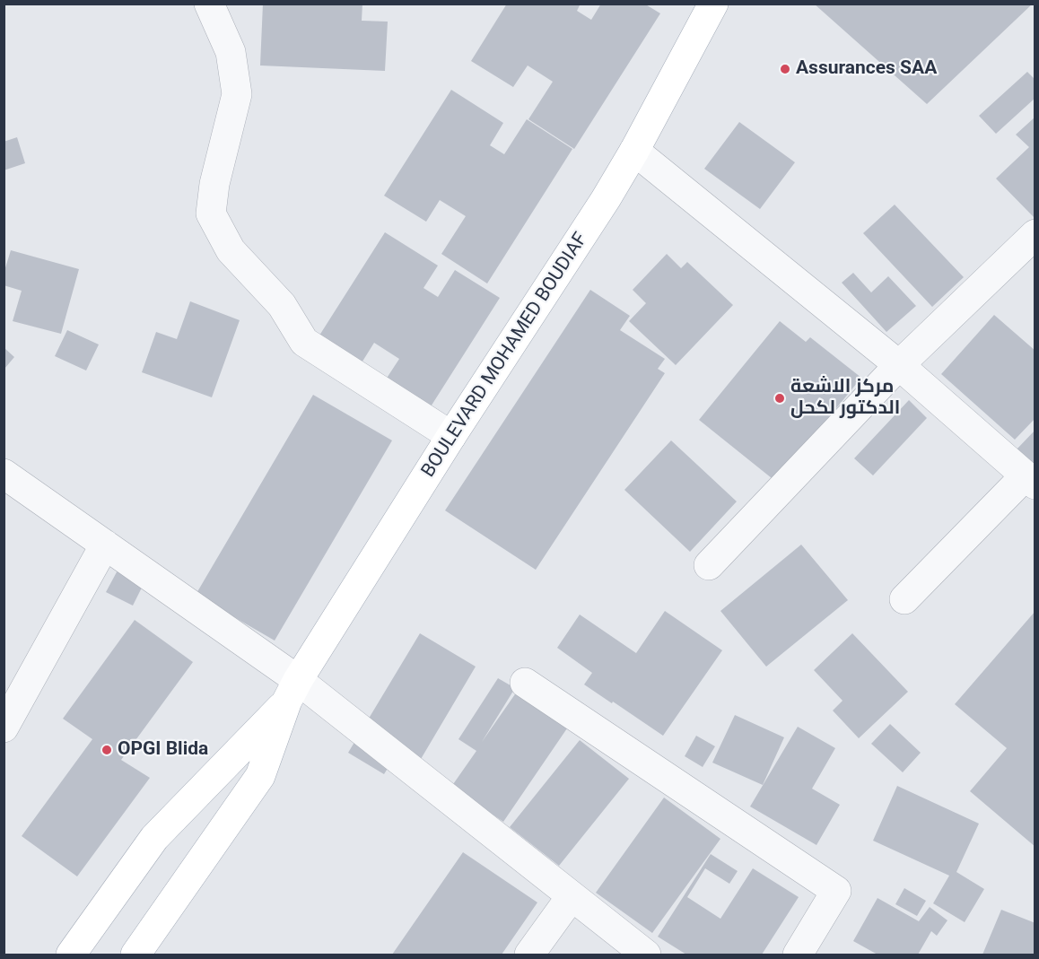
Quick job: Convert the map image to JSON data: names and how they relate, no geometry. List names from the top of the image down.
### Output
{
  "streets": {
    "main road": ["BOULEVARD MOHAMED BOUDIAF"]
  },
  "places": ["Assurances SAA", "مركز الاشعة الدكتور لكحل", "OPGI Blida"]
}
